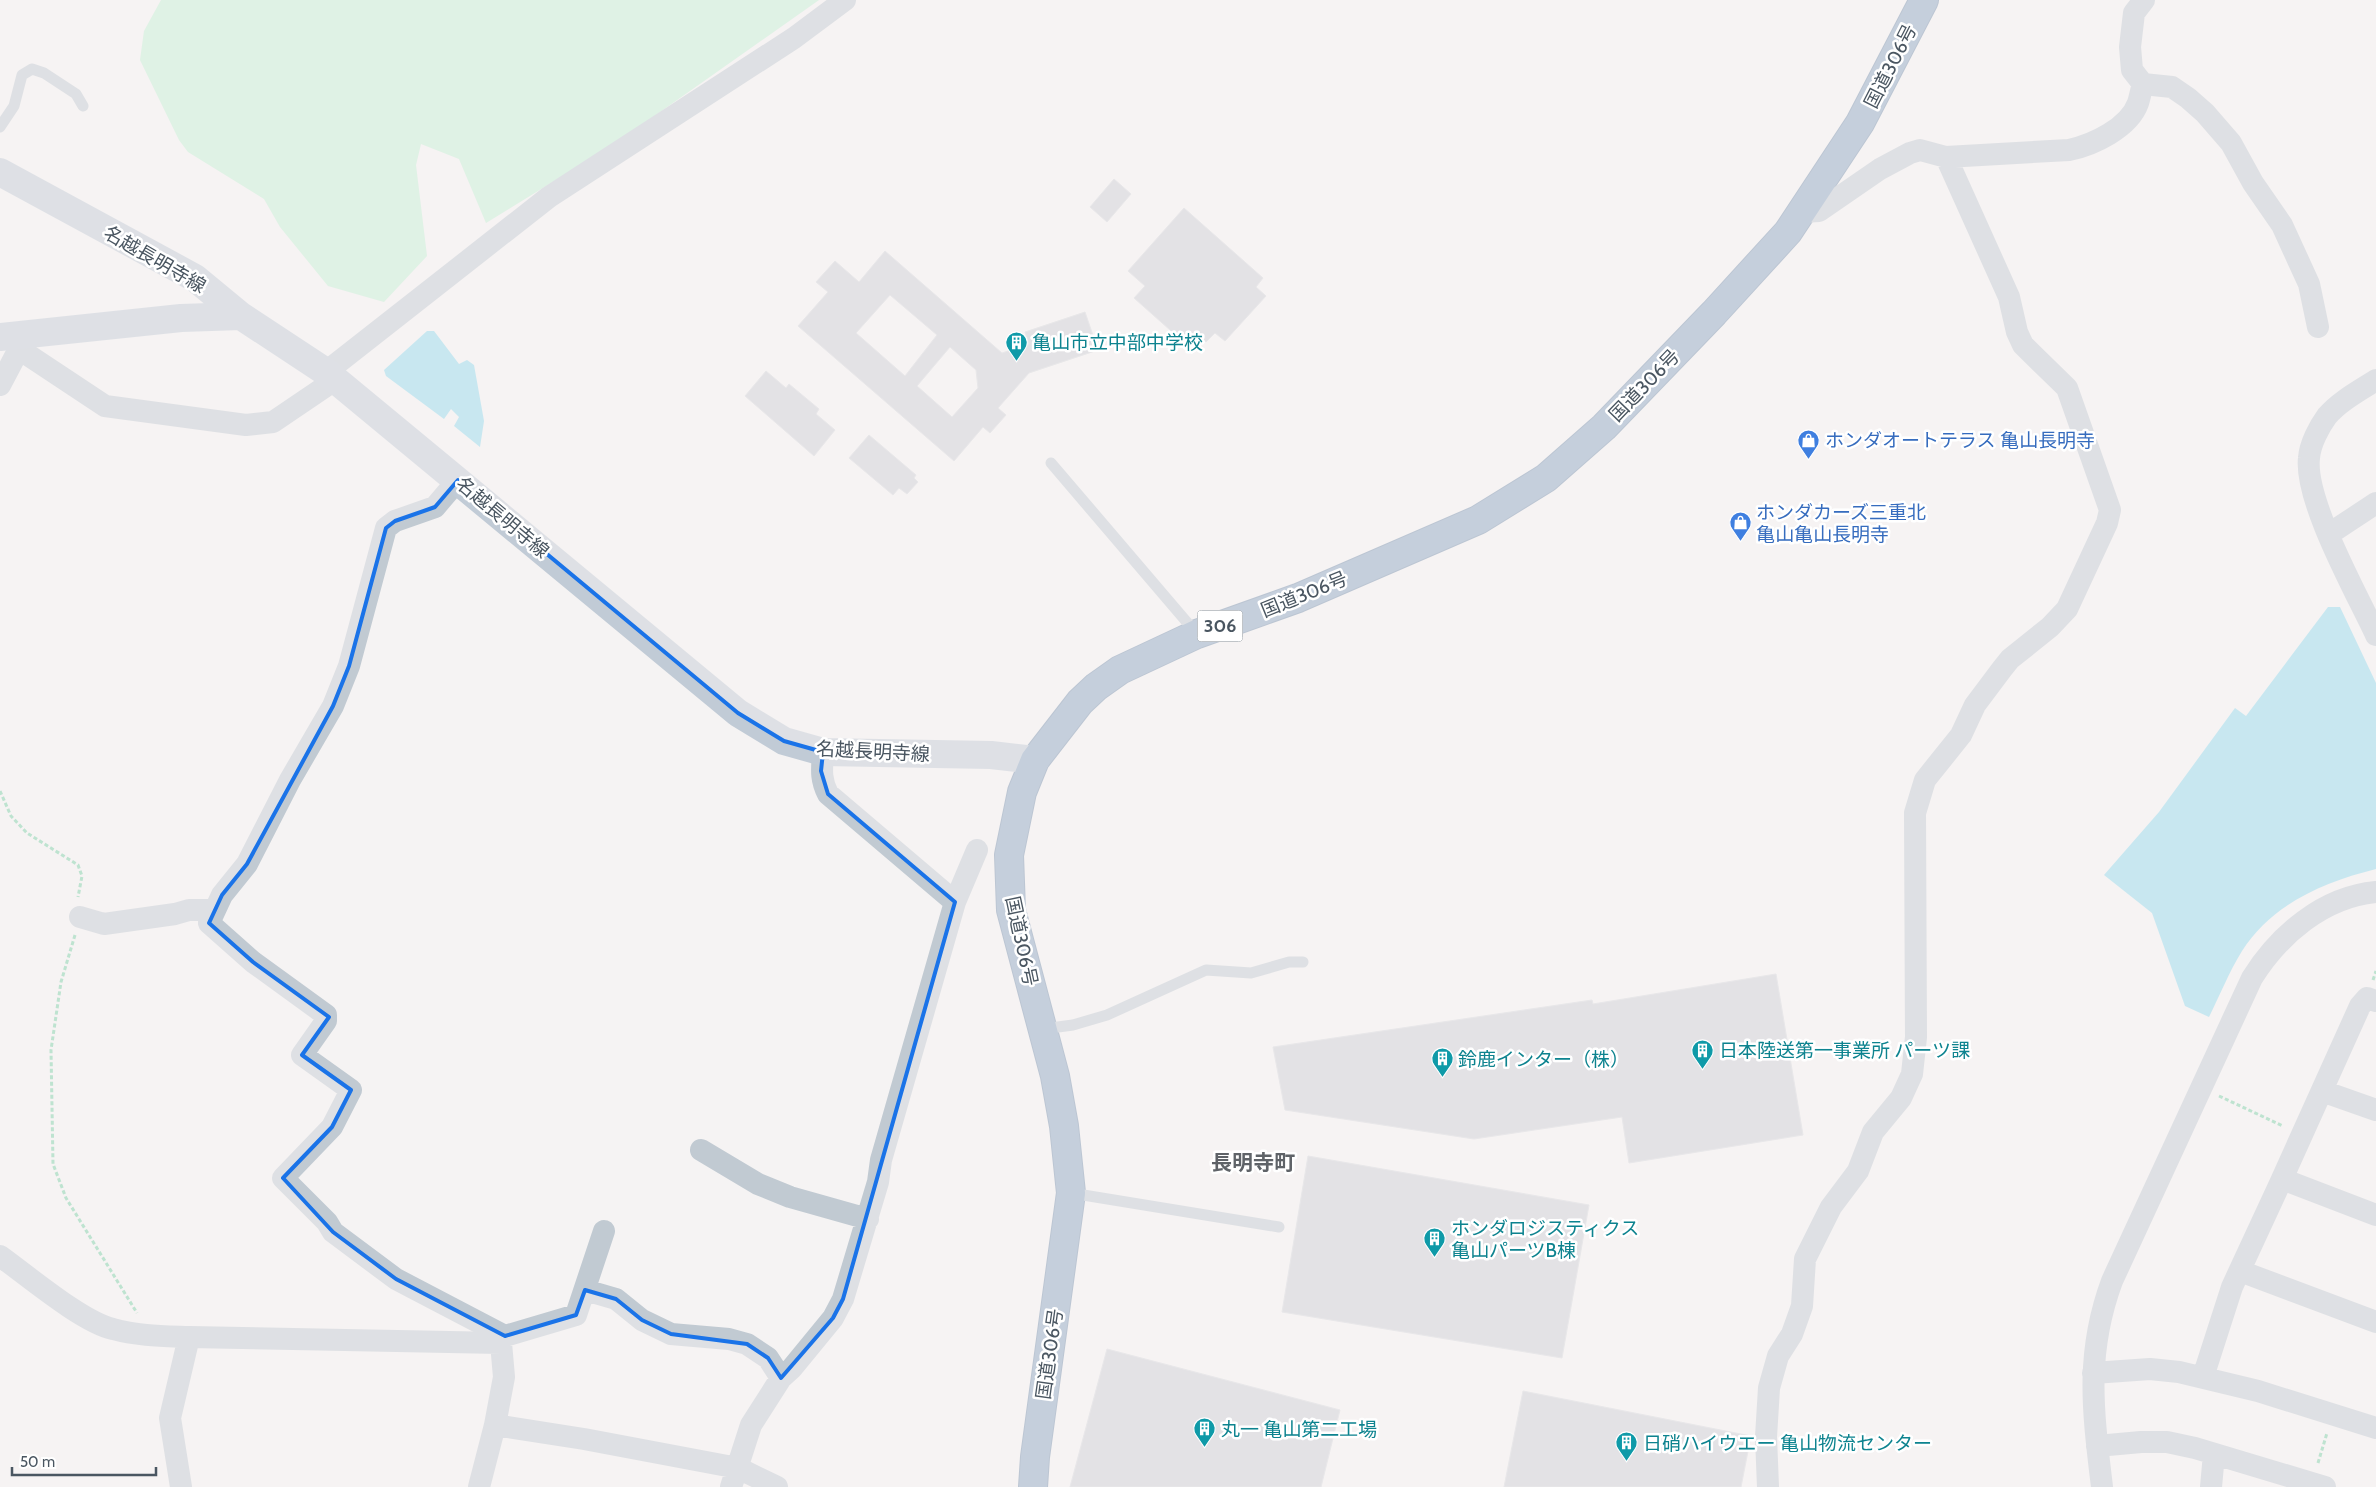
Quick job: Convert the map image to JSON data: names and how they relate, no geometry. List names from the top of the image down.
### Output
{
  "streets": {
    "highway": ["国道306号", "306"],
    "main road": ["名越長明寺線"]
  },
  "crossings": [
    ["国道306号", "名越長明寺線"]
  ],
  "districts": ["長明寺町"],
  "places": {
    "building": [
      "亀山市立中部中学校",
      "日本陸送第一事業所 パーツ課",
      "鈴鹿インター（株）",
      "ホンダロジスティクス 亀山パーツB棟",
      "丸一 亀山第二工場",
      "日硝ハイウエー 亀山物流センター"
    ],
    "shop": ["ホンダオートテラス 亀山長明寺", "ホンダカーズ三重北 亀山亀山長明寺"]
  },
  "scale_bar": "50 m"
}
